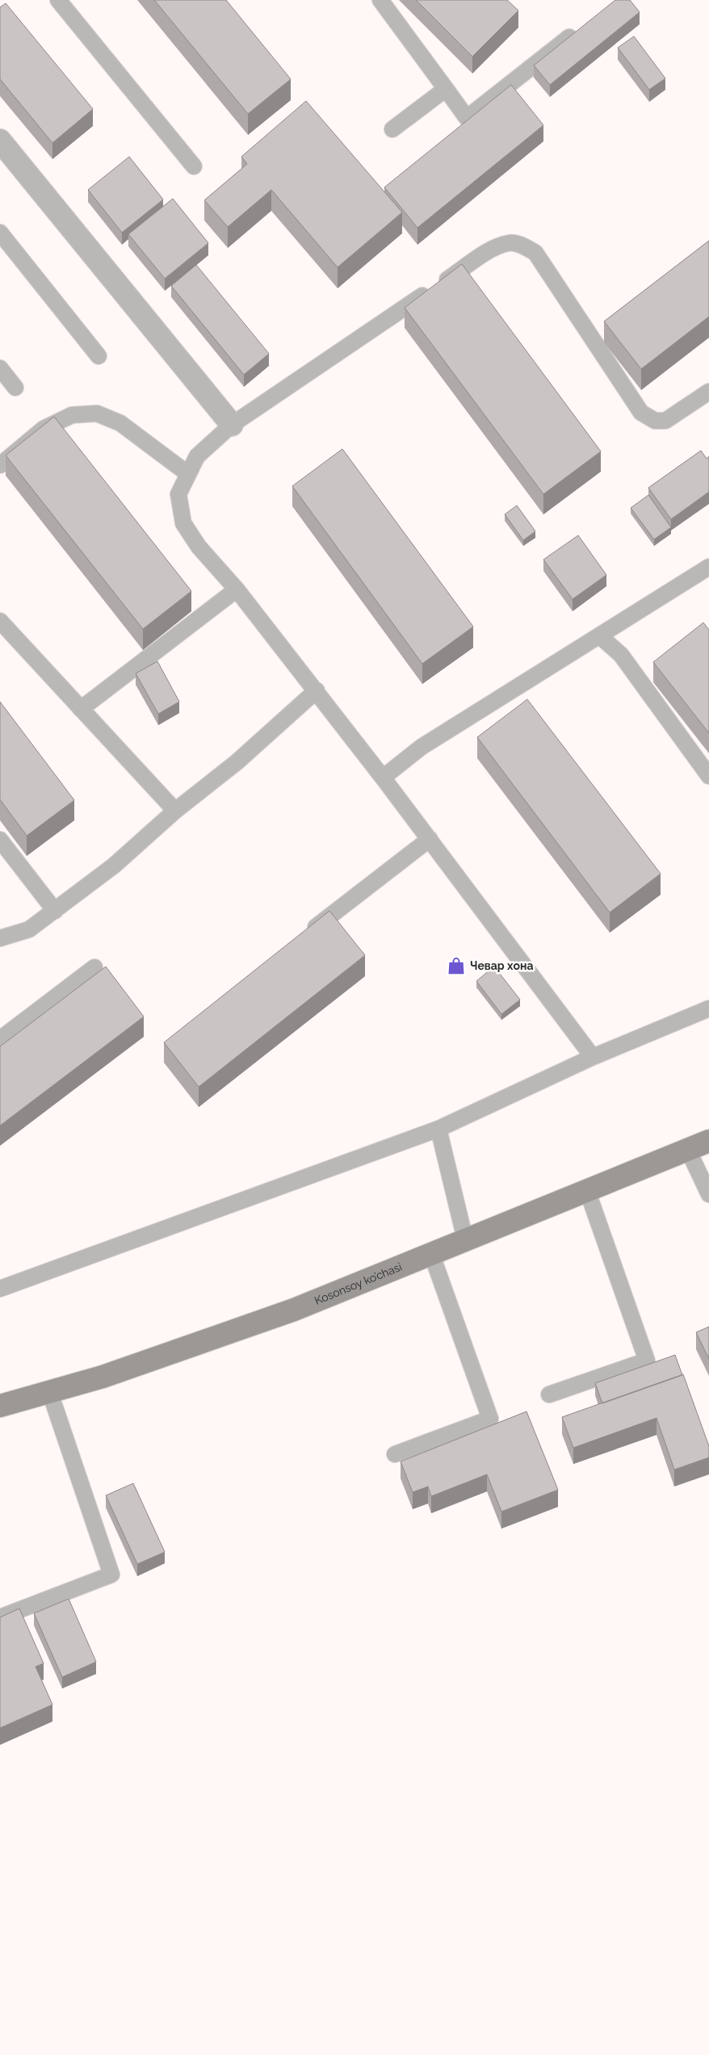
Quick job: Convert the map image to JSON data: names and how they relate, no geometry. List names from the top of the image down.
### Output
{
  "streets": {
    "main road": ["Kosonsoy ko’chasi"]
  },
  "places": {
    "shop": ["Чевар хона"]
  }
}
